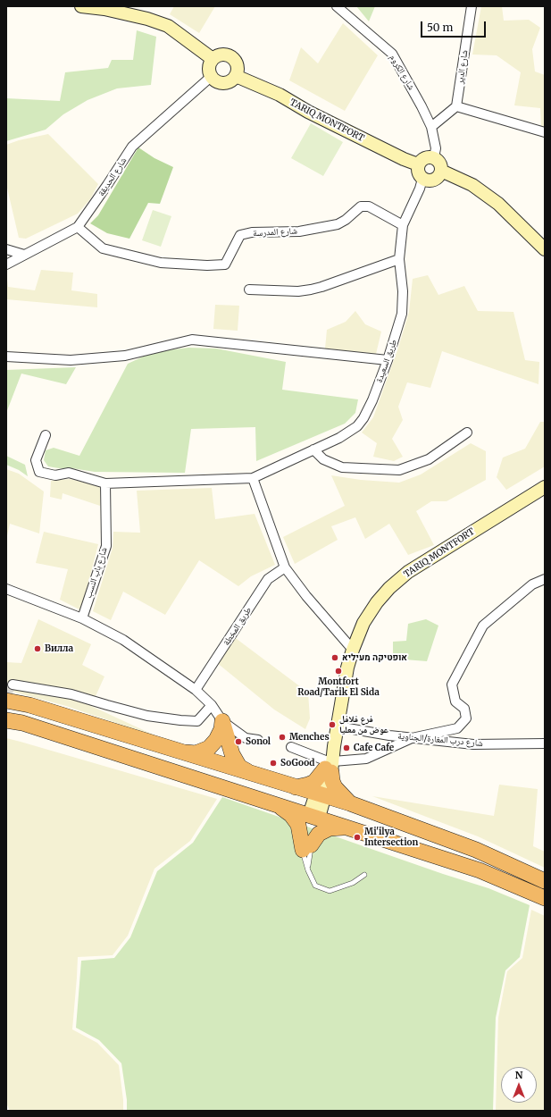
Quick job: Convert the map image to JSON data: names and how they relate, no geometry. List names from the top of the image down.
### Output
{
  "streets": {
    "main road": ["TARIQ MONTFORT"],
    "street": [
      "شارع الدير",
      "شارع الكروم",
      "شارع الحديقة",
      "شارع المدرسة",
      "طريق السعيدة",
      "شارع باب النسب",
      "طريق المخطة",
      "شارع درب المغارة/الجناوية"
    ]
  },
  "crossings": [
    ["شارع الكروم", "TARIQ MONTFORT"],
    ["شارع الكروم", "طريق السعيدة"],
    ["TARIQ MONTFORT", "شارع الحديقة"],
    ["TARIQ MONTFORT", "طريق السعيدة"],
    ["TARIQ MONTFORT", "شارع درب المغارة/الجناوية"],
    ["شارع الحديقة", "شارع المدرسة"],
    ["شارع المدرسة", "طريق السعيدة"],
    ["طريق السعيدة", "شارع باب النسب"]
  ],
  "places": [
    "Вилла",
    "אופטיקה מעיליא",
    "Montfort Road/Tarik El Sida",
    "فرع فلافل عوض من معليا",
    "Menches",
    "Sonol",
    "Cafe Cafe",
    "SoGood",
    "Mi'ilya Intersection"
  ],
  "scale_bar": "50 m",
  "north": "top"
}
